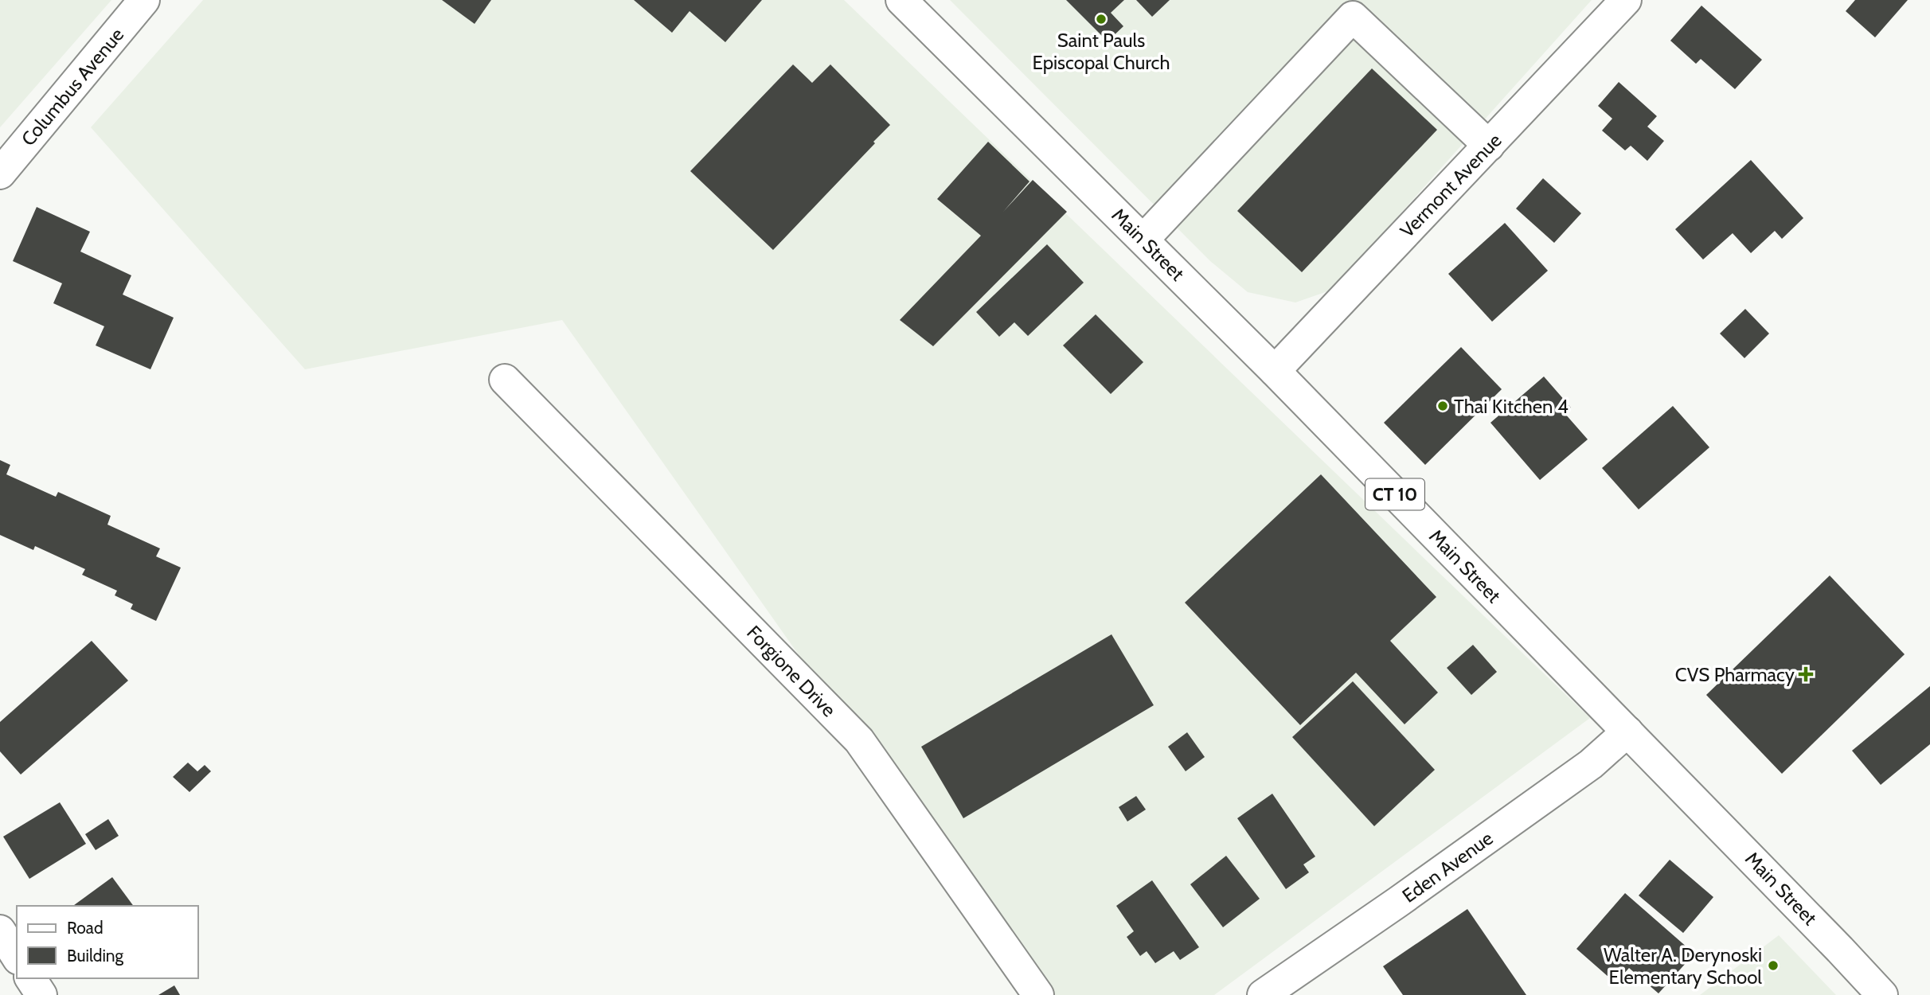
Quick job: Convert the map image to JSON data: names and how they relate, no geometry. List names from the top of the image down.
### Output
{
  "streets": {
    "main road": [
      "Columbus Avenue",
      "Vermont Avenue",
      "Main Street",
      "CT 10",
      "Forgione Drive",
      "Eden Avenue"
    ]
  },
  "crossings": [
    ["Vermont Avenue", "Main Street"],
    ["Main Street", "Eden Avenue"]
  ],
  "places": {
    "other": ["Saint Pauls Episcopal Church", "Thai Kitchen 4", "Walter A. Derynoski Elementary School"],
    "health": ["CVS Pharmacy"]
  },
  "legend": ["Road", "Building"]
}
